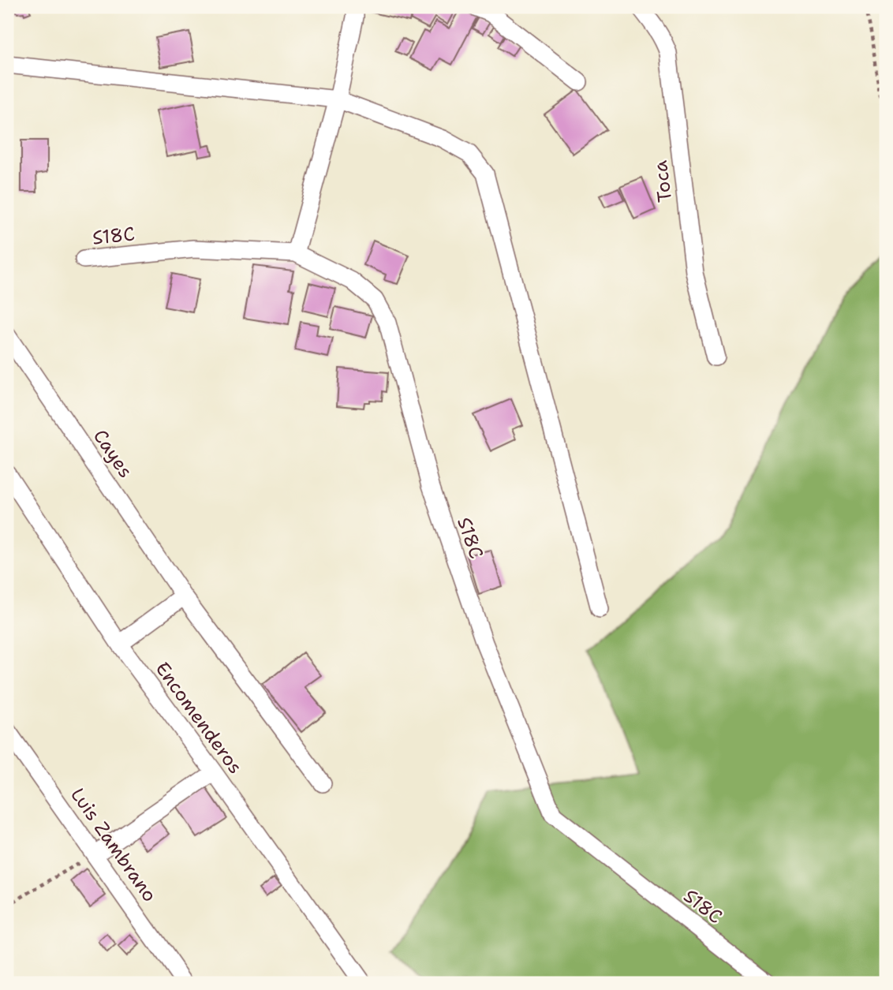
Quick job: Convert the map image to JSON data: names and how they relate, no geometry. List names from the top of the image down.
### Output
{
  "streets": {
    "street": [
      "Toca",
      "S18C",
      "Cayes",
      "Encomenderos",
      "Luis Zambrano"
    ]
  }
}
